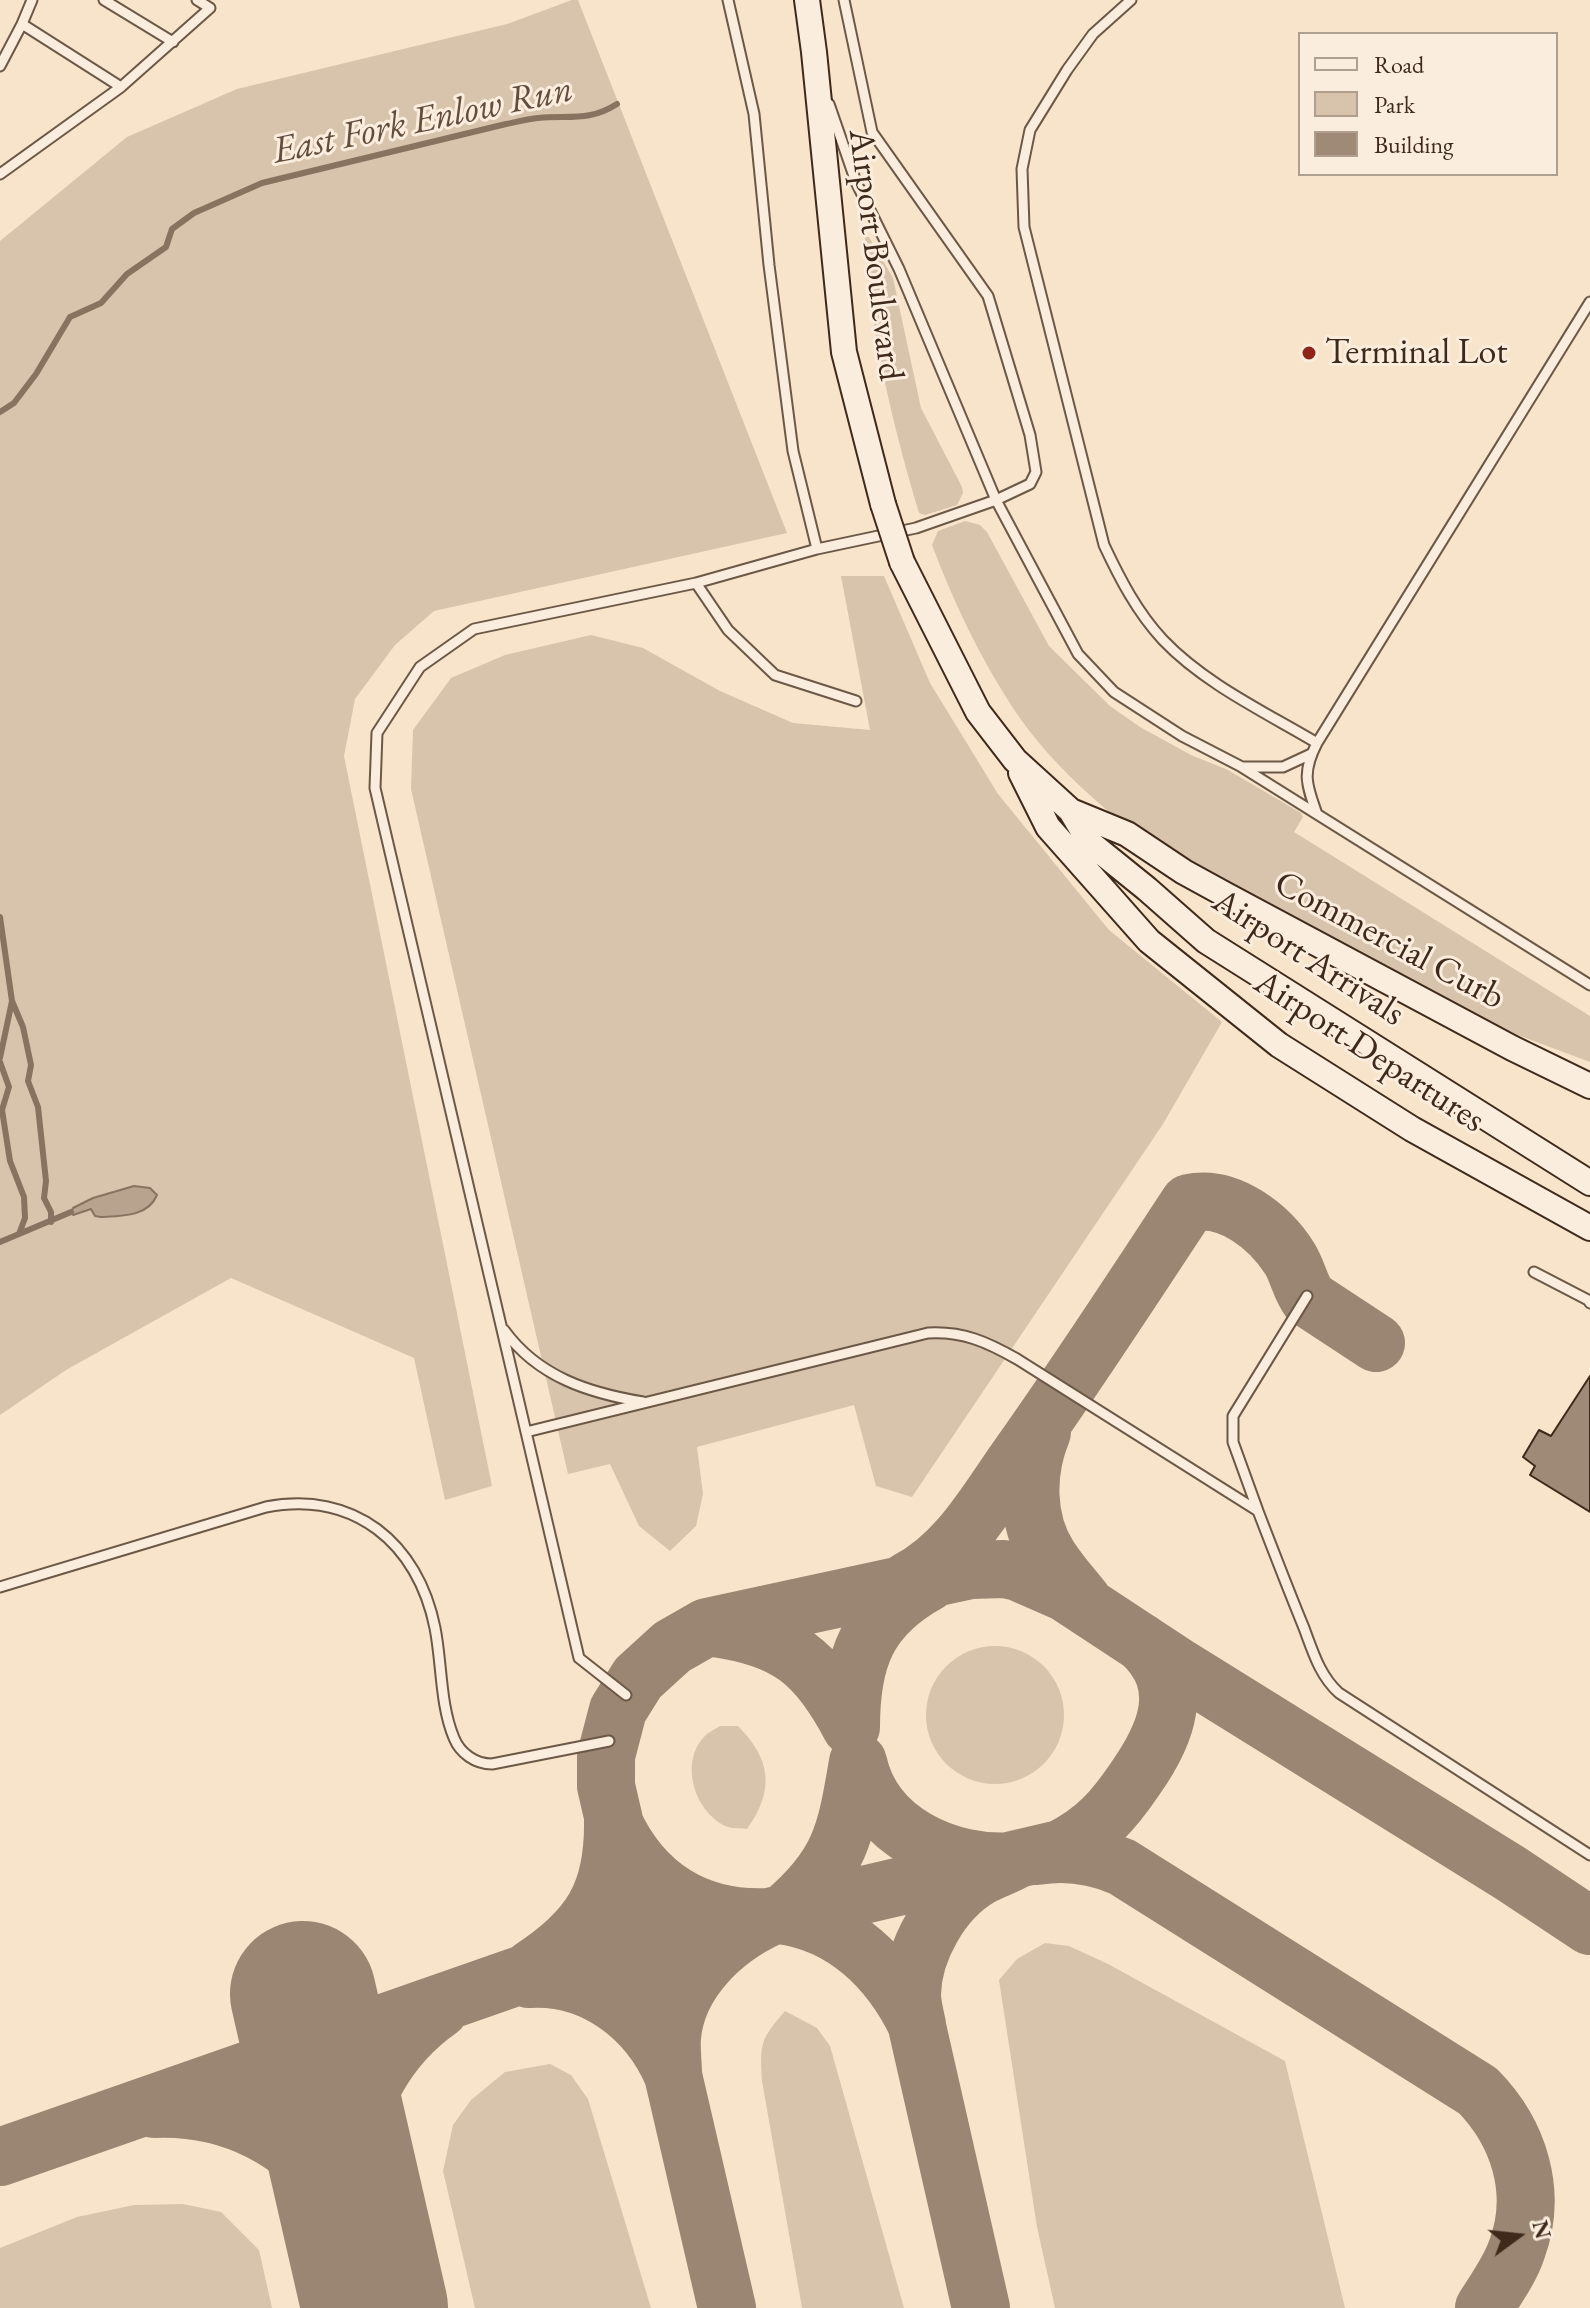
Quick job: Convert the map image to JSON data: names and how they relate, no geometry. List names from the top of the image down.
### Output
{
  "streets": {
    "street": [
      "Airport Boulevard",
      "Commercial Curb",
      "Airport Arrivals",
      "Airport Departures"
    ]
  },
  "crossings": [
    ["Airport Boulevard", "Airport Arrivals"],
    ["Airport Boulevard", "Airport Departures"],
    ["Commercial Curb", "Airport Arrivals"],
    ["Airport Arrivals", "Airport Departures"]
  ],
  "water": ["East Fork Enlow Run"],
  "places": ["Terminal Lot"],
  "legend": ["Road", "Park", "Building"],
  "north": "right"
}
